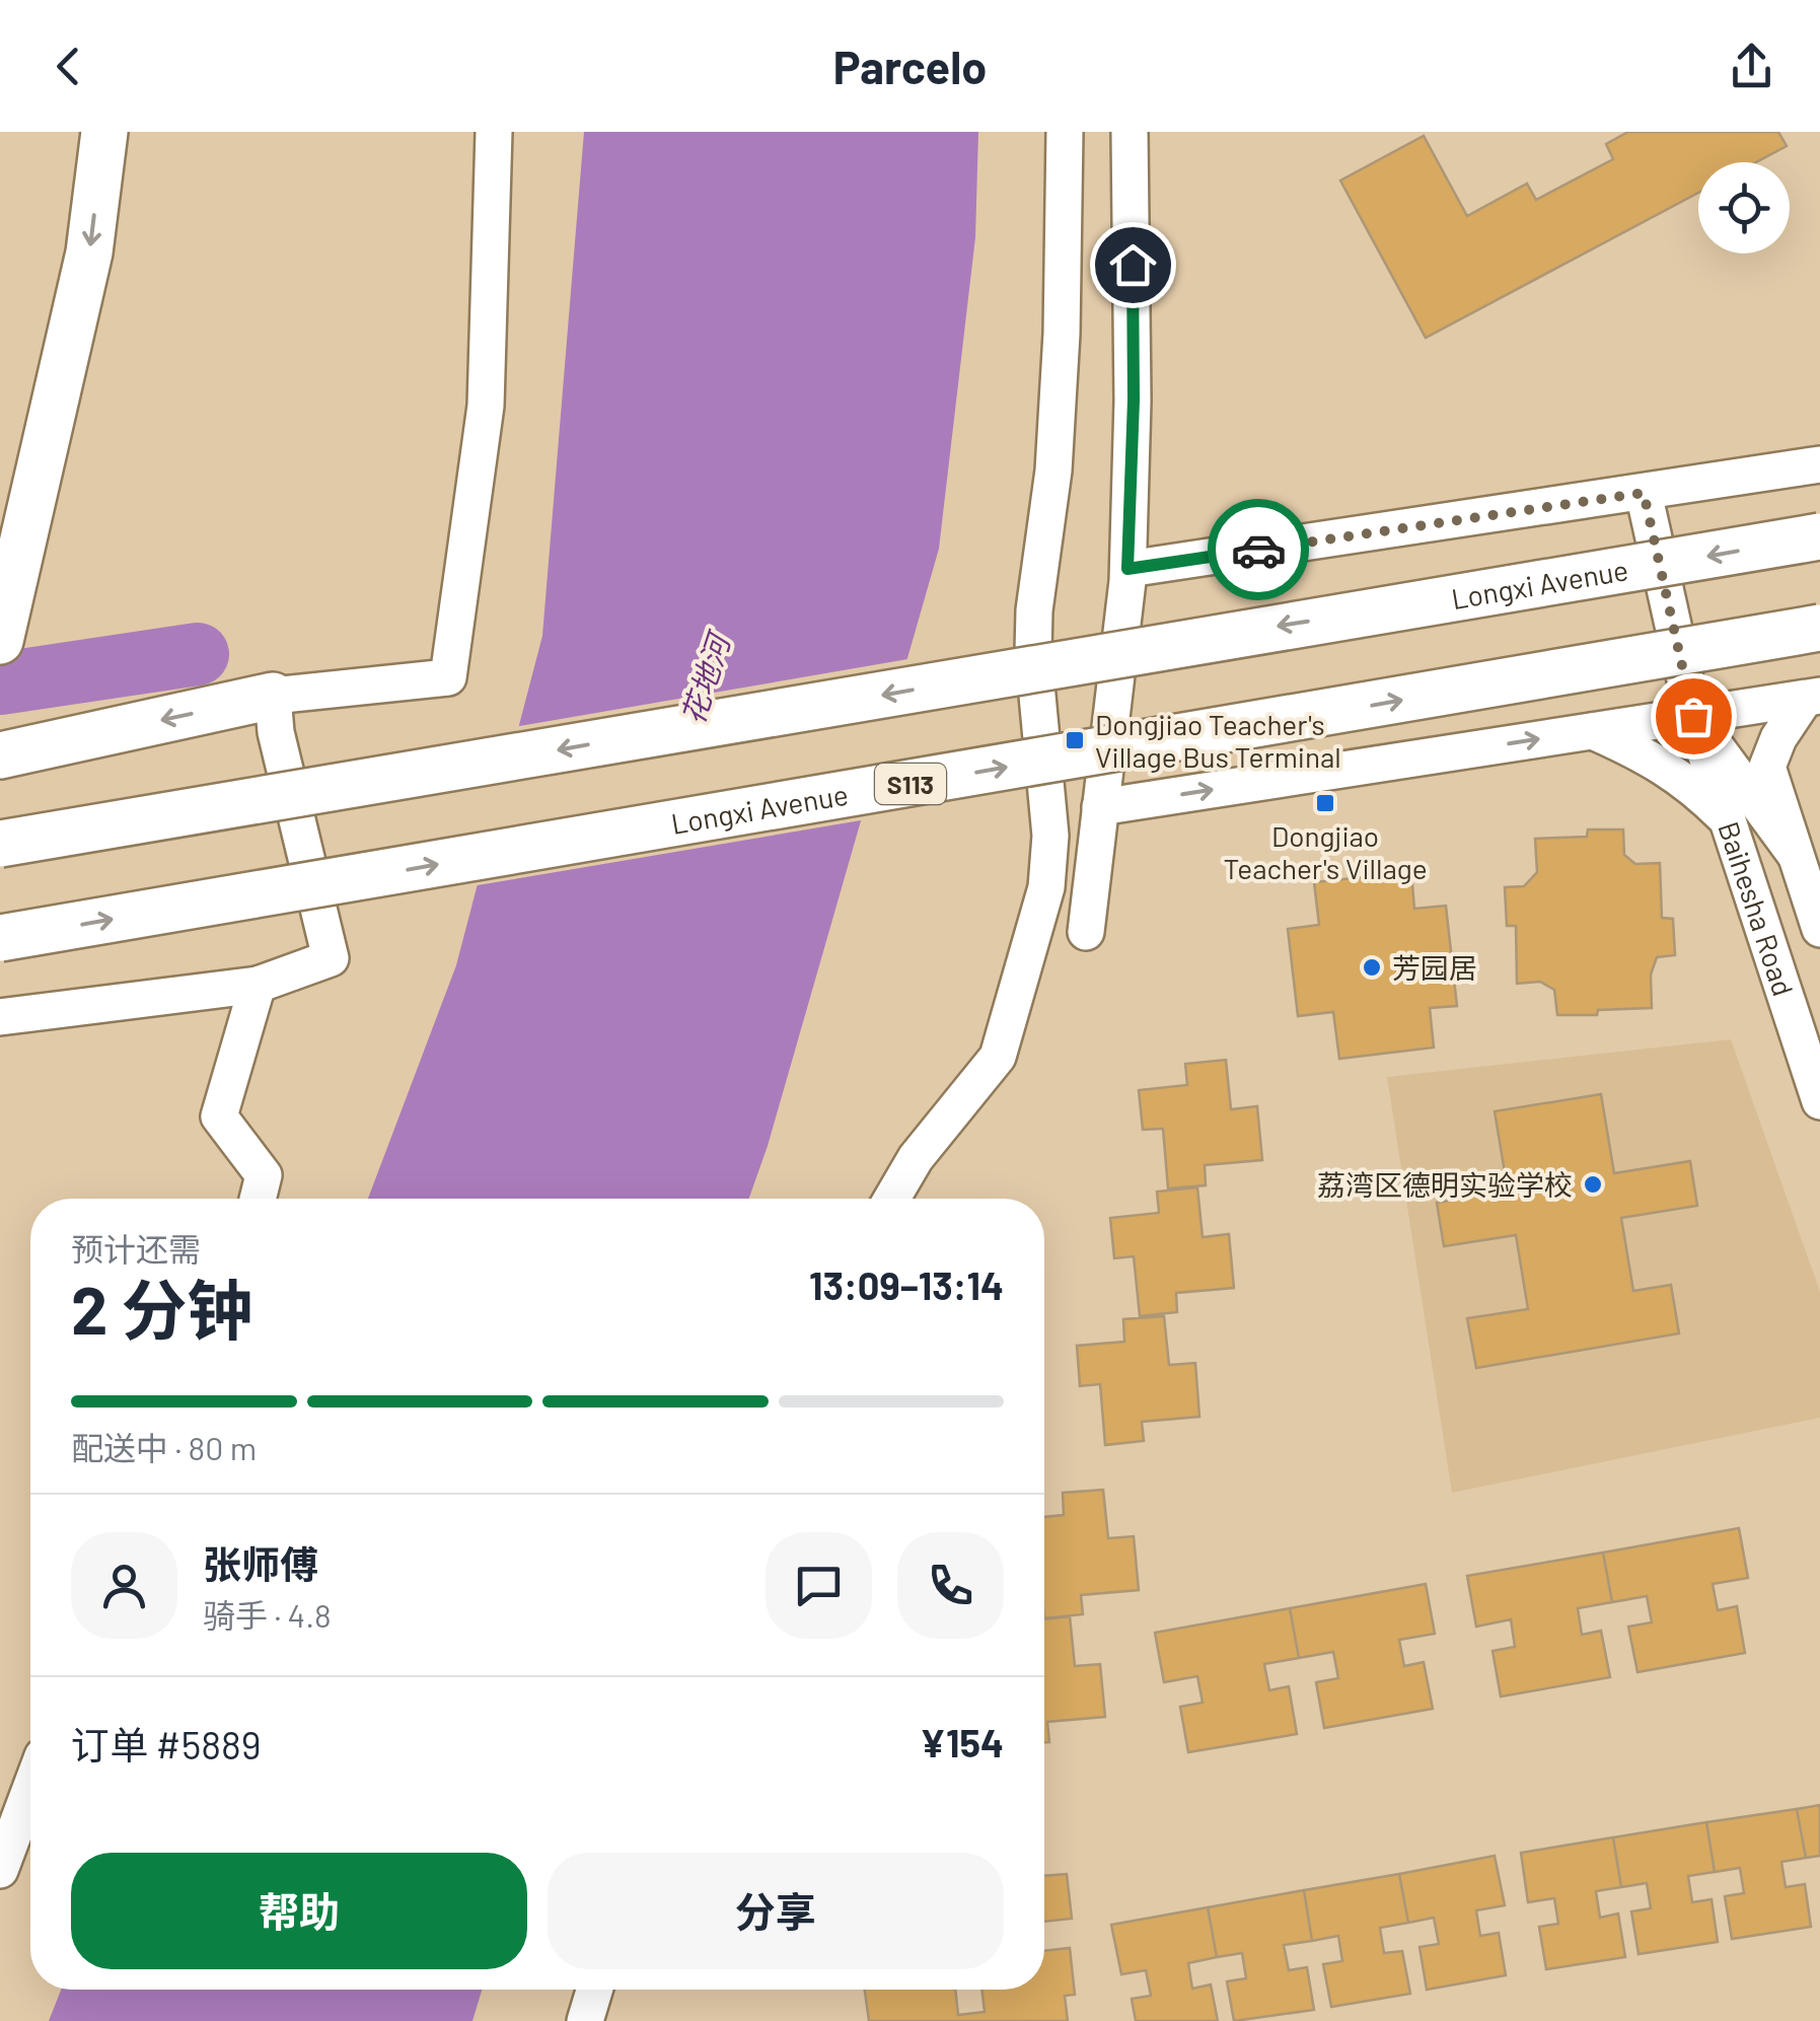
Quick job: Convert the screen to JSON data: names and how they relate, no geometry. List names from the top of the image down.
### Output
{
  "streets": {
    "main road": ["Longxi Avenue", "S113"],
    "street": ["Baihesha Road"]
  },
  "water": ["花地河"],
  "places": {
    "transit": ["Dongjiao Teacher's Village Bus Terminal", "Dongjiao Teacher's Village"],
    "other": ["芳园居", "荔湾区德明实验学校"]
  },
  "page": {
    "header": "Parcelo",
    "heading": ["2 分钟", "预计还需", "13:09–13:14"],
    "panel": [
      "张师傅",
      "骑手 · 4.8",
      "订单 #5889",
      "¥154"
    ],
    "bar": "配送中 · 80 m",
    "buttons": ["帮助", "分享"]
  }
}
